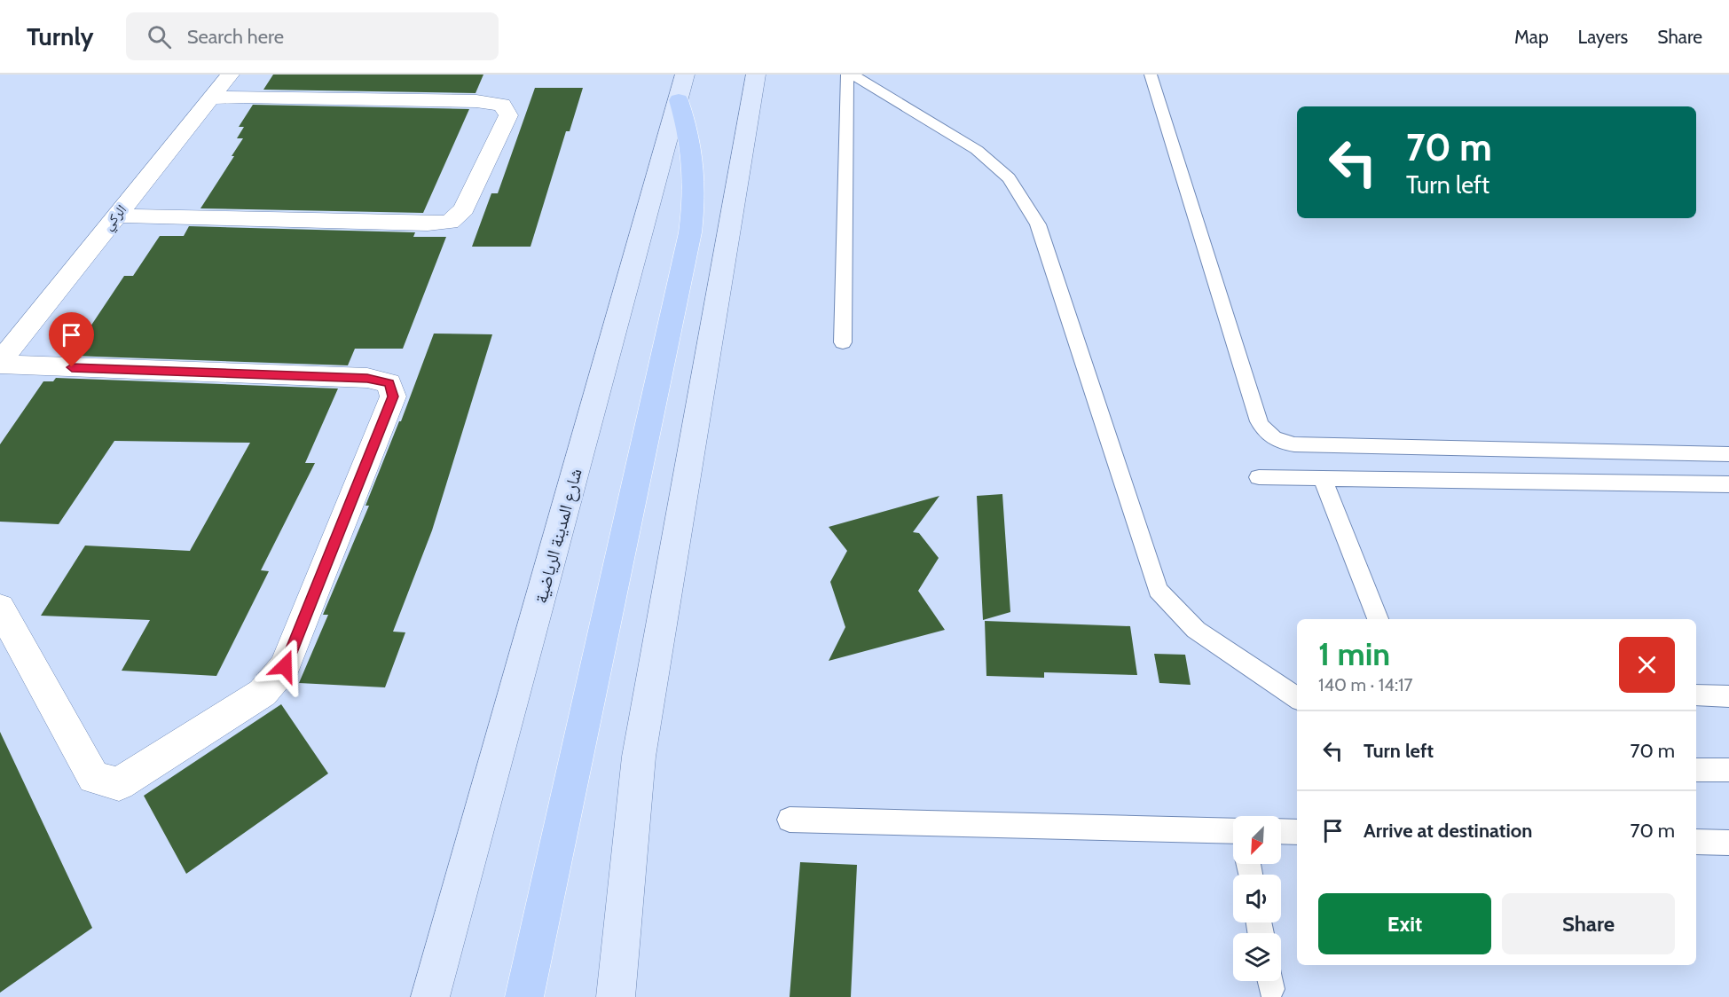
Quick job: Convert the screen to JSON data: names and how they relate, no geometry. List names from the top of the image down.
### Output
{
  "streets": {
    "main road": ["شارع المدينة الرياضية"],
    "street": ["الركي"]
  },
  "north": "bottom left",
  "page": {
    "header": "Turnly",
    "search": "Search here",
    "nav": ["Map", "Layers", "Share"],
    "turn": ["70 m", "Turn left"],
    "heading": ["1 min", "140 m · 14:17"],
    "list": [
      {
        "name": "Turn left",
        "value": "70 m"
      },
      {
        "name": "Arrive at destination",
        "value": "70 m"
      }
    ],
    "buttons": ["Exit", "Share"]
  }
}
